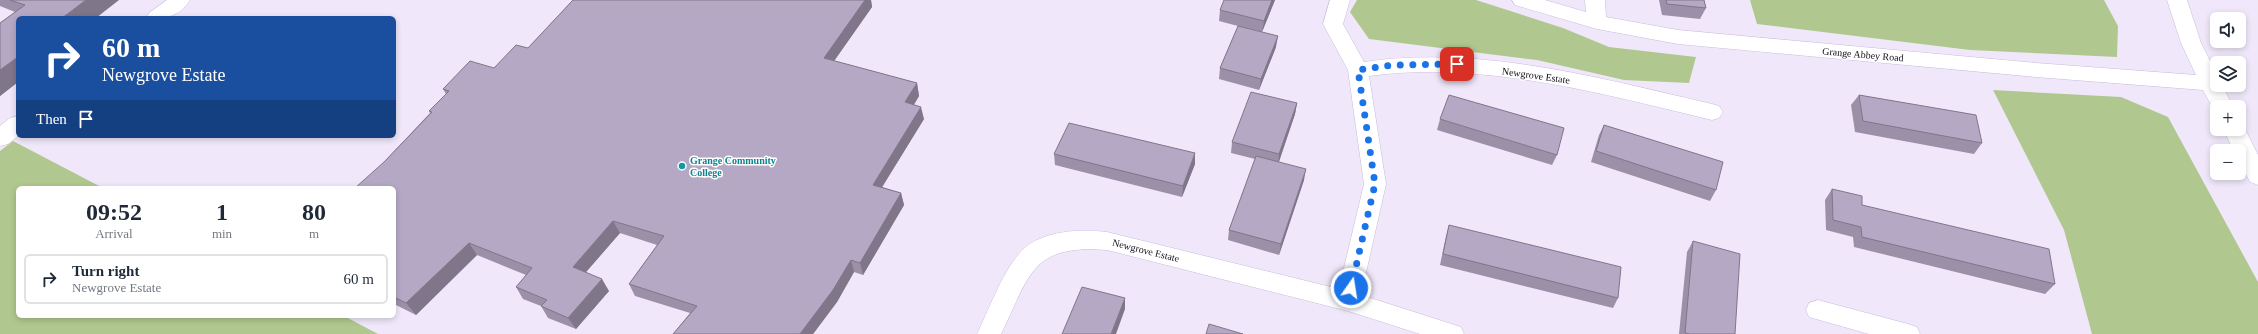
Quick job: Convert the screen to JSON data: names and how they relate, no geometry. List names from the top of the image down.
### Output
{
  "streets": {
    "street": ["Grange Abbey Road", "Newgrove Estate"]
  },
  "places": ["Grange Community College"],
  "page": {
    "map_buttons": ["+", "−"],
    "turn": ["60 m", "Newgrove Estate"],
    "then": "Then",
    "eta": [
      "09:52",
      "Arrival",
      "1",
      "min",
      "80",
      "m"
    ],
    "list": [
      {
        "name": "Turn right",
        "note": "Newgrove Estate",
        "value": "60 m"
      }
    ]
  }
}
